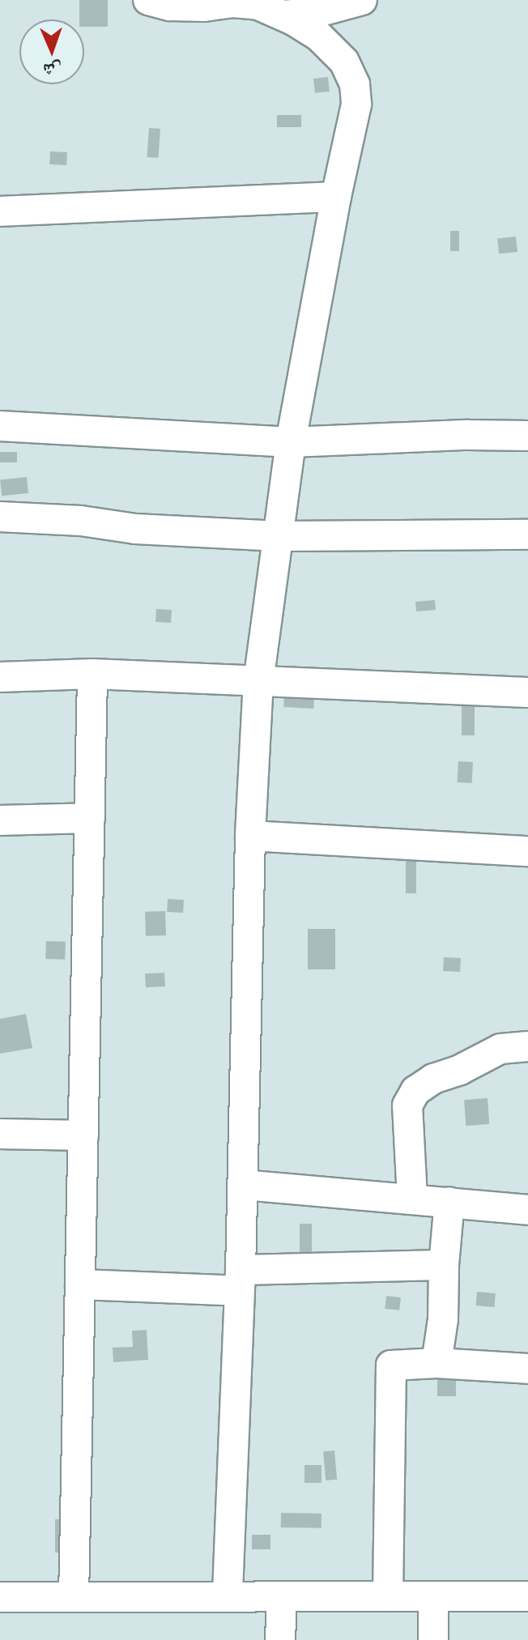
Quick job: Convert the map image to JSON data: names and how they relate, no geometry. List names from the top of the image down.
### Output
{
  "north": "bottom"
}
